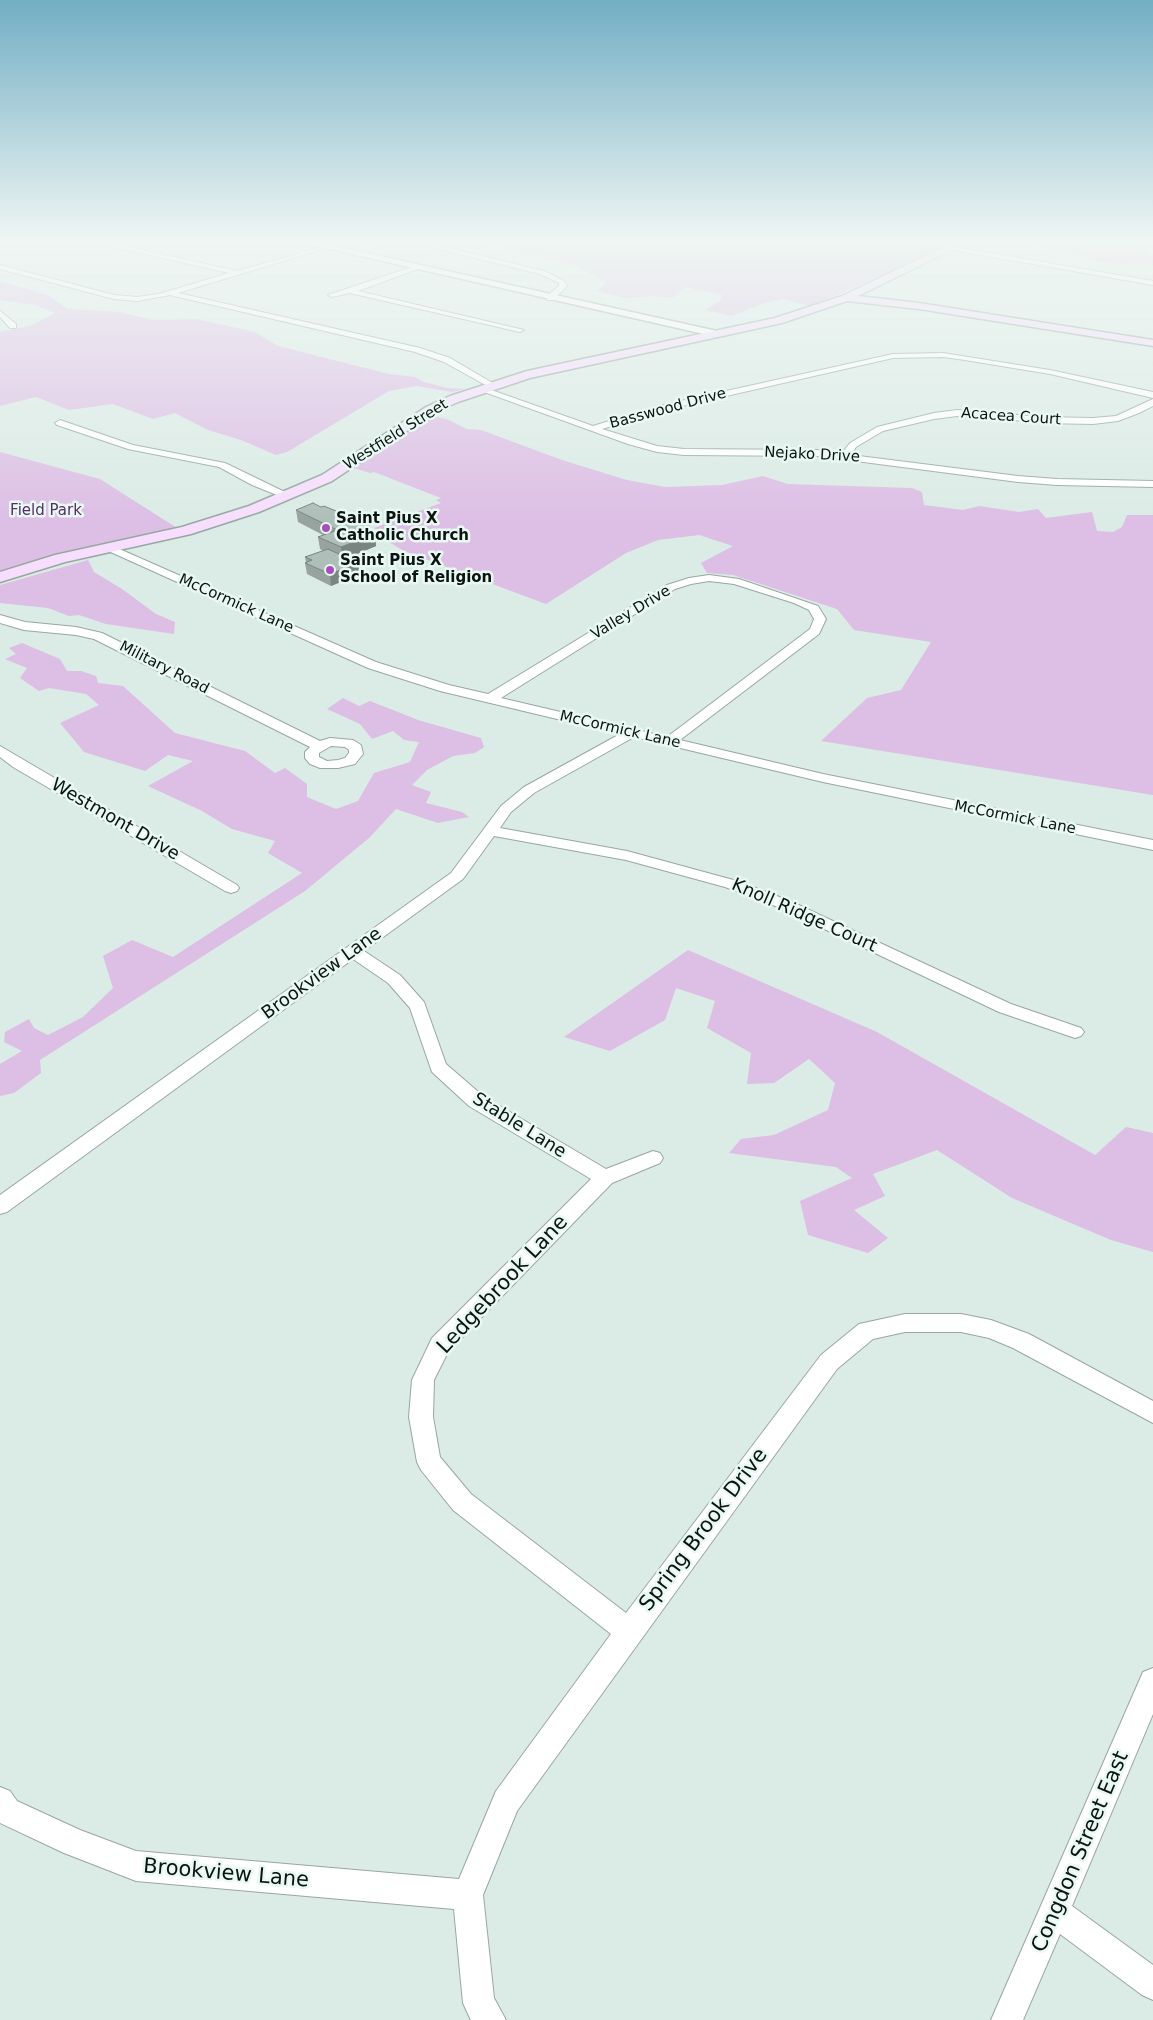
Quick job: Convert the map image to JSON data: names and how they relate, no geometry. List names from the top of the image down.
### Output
{
  "streets": {
    "main road": ["Westfield Street"],
    "street": [
      "Basswood Drive",
      "Acacea Court",
      "Nejako Drive",
      "McCormick Lane",
      "Valley Drive",
      "Military Road",
      "Westmont Drive",
      "Knoll Ridge Court",
      "Brookview Lane",
      "Stable Lane",
      "Ledgebrook Lane",
      "Spring Brook Drive",
      "Congdon Street East"
    ]
  },
  "crossings": [
    ["Basswood Drive", "Nejako Drive"],
    ["Acacea Court", "Nejako Drive"],
    ["Westfield Street", "Nejako Drive"],
    ["Westfield Street", "McCormick Lane"],
    ["McCormick Lane", "Valley Drive"],
    ["McCormick Lane", "Brookview Lane"],
    ["Knoll Ridge Court", "Brookview Lane"],
    ["Brookview Lane", "Stable Lane"],
    ["Brookview Lane", "Spring Brook Drive"],
    ["Stable Lane", "Ledgebrook Lane"],
    ["Ledgebrook Lane", "Spring Brook Drive"]
  ],
  "parks": ["Field Park"],
  "places": ["Saint Pius X Catholic Church", "Saint Pius X School of Religion"]
}
